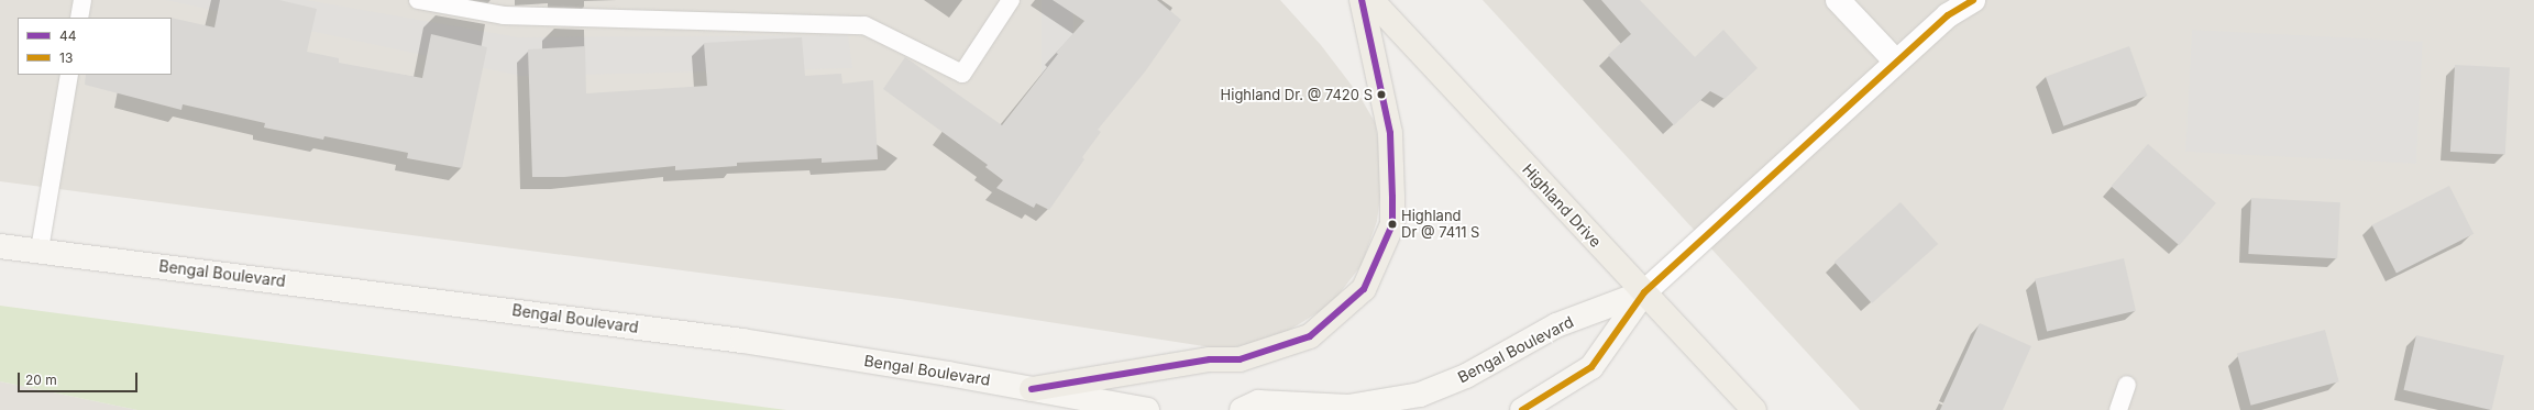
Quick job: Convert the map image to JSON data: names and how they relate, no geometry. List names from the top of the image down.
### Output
{
  "streets": {
    "main road": ["Highland Drive", "Bengal Boulevard"]
  },
  "crossings": [
    ["Highland Drive", "Bengal Boulevard"]
  ],
  "places": ["Highland Dr. @ 7420 S", "Highland Dr @ 7411 S"],
  "lines": ["transit line 44", "transit line 13"],
  "legend": ["44", "13"],
  "scale_bar": "20 m"
}
